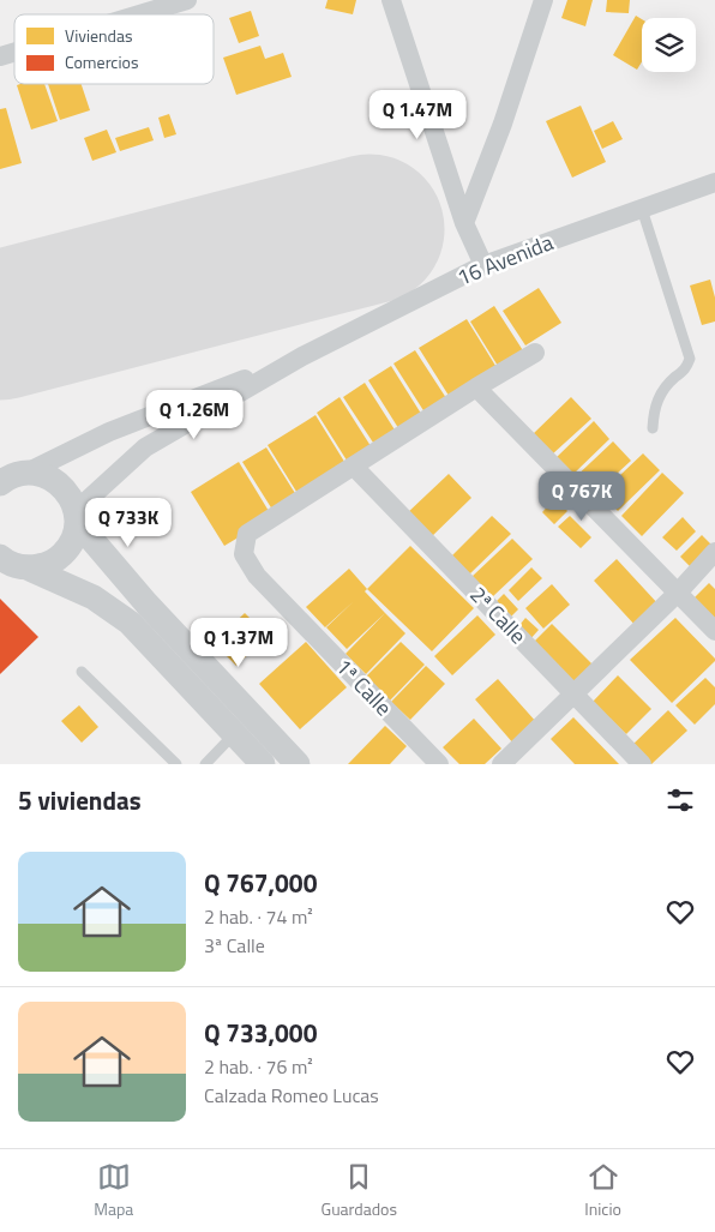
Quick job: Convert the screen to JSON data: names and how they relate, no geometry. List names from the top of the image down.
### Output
{
  "streets": {
    "street": ["16 Avenida", "2ª Calle", "1ª Calle"]
  },
  "crossings": [
    ["2ª Calle", "1ª Calle"]
  ],
  "legend": ["Viviendas", "Comercios"],
  "page": {
    "price": [
      "Q 1.47M",
      "Q 1.26M",
      "Q 767K",
      "Q 733K",
      "Q 1.37M"
    ],
    "heading": "5 viviendas",
    "list": [
      {
        "name": "Q 767,000",
        "note": "2 hab. · 74 m² · 3ª Calle"
      },
      {
        "name": "Q 733,000",
        "note": "2 hab. · 76 m² · Calzada Romeo Lucas"
      }
    ],
    "tabs": ["Mapa", "Guardados", "Inicio"]
  }
}
